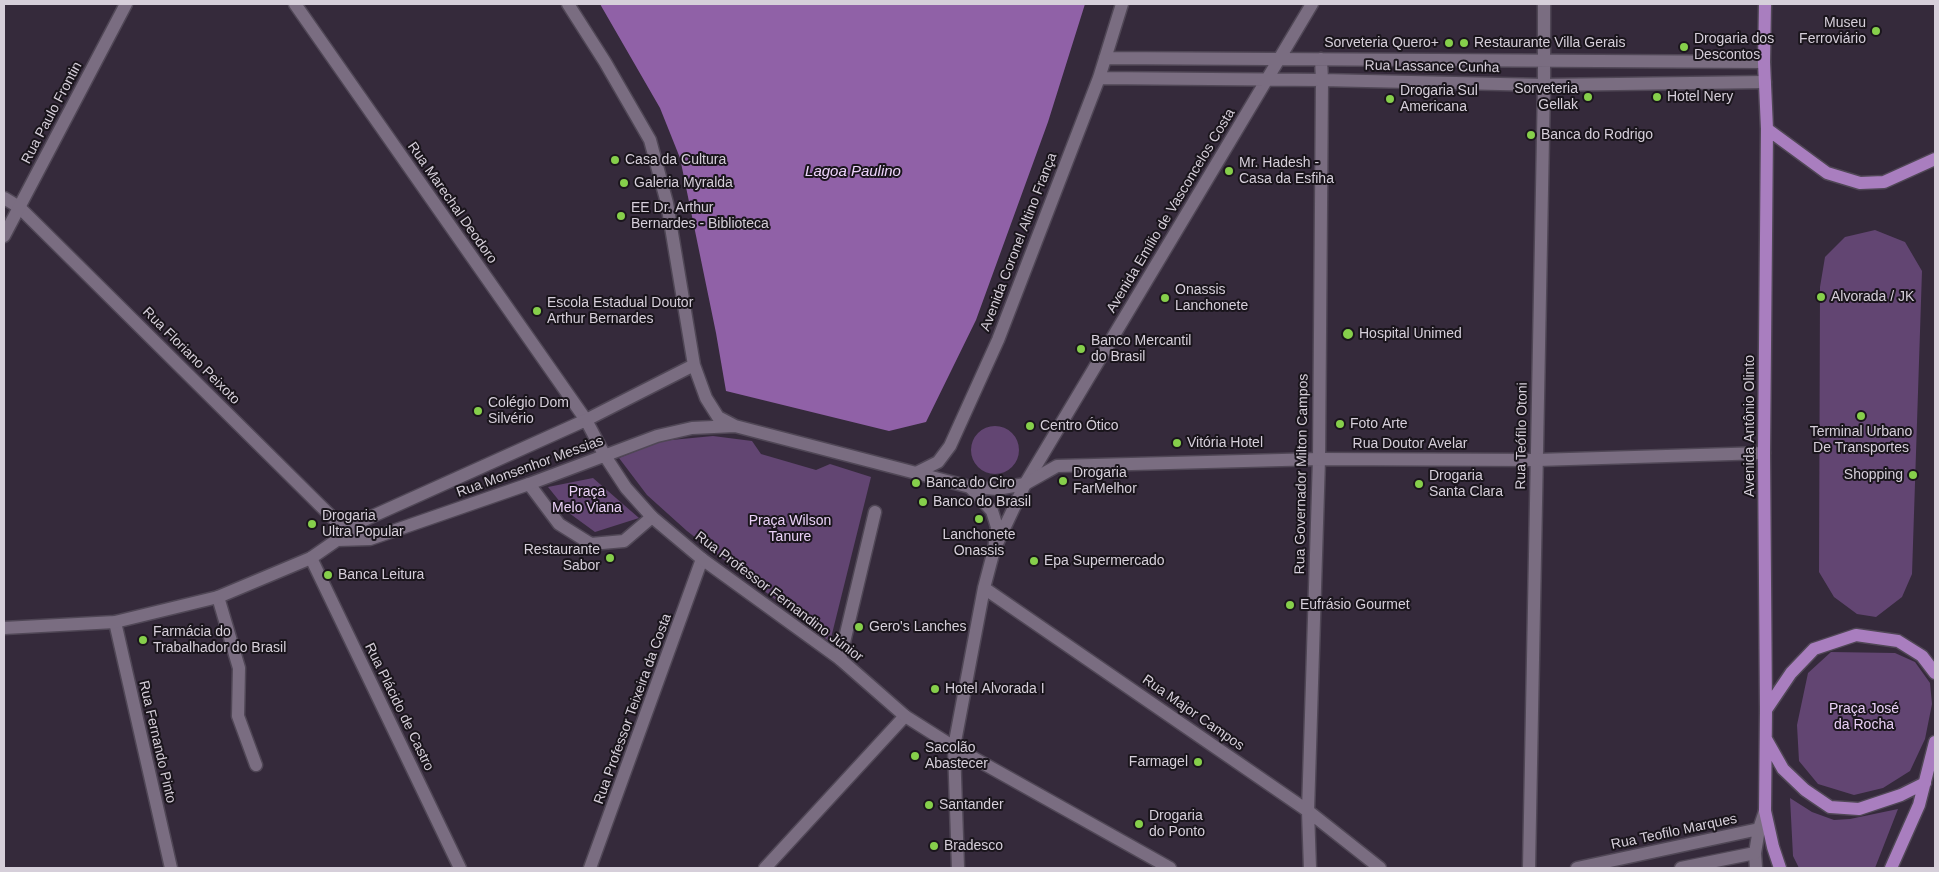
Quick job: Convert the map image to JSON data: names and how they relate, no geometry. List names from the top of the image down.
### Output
{
  "streets": {
    "main road": ["Avenida Antônio Olinto"],
    "street": [
      "Rua Lassance Cunha",
      "Rua Paulo Frontin",
      "Rua Marechal Deodoro",
      "Avenida Emílio de Vasconcelos Costa",
      "Avenida Coronel Altino França",
      "Rua Floriano Peixoto",
      "Rua Teófilo Otoni",
      "Rua Doutor Avelar",
      "Rua Monsenhor Messias",
      "Rua Governador Milton Campos",
      "Rua Professor Fernandino Júnior",
      "Rua Plácido de Castro",
      "Rua Professor Teixeira da Costa",
      "Rua Major Campos",
      "Rua Fernando Pinto",
      "Rua Teofilo Marques"
    ]
  },
  "crossings": [
    ["Rua Lassance Cunha", "Avenida Emílio de Vasconcelos Costa"],
    ["Rua Lassance Cunha", "Avenida Coronel Altino França"],
    ["Rua Lassance Cunha", "Avenida Antônio Olinto"],
    ["Rua Lassance Cunha", "Rua Teófilo Otoni"],
    ["Rua Lassance Cunha", "Rua Governador Milton Campos"],
    ["Rua Paulo Frontin", "Rua Floriano Peixoto"],
    ["Rua Marechal Deodoro", "Rua Monsenhor Messias"],
    ["Rua Marechal Deodoro", "Rua Professor Fernandino Júnior"],
    ["Avenida Emílio de Vasconcelos Costa", "Rua Doutor Avelar"],
    ["Rua Floriano Peixoto", "Rua Monsenhor Messias"],
    ["Avenida Antônio Olinto", "Rua Doutor Avelar"],
    ["Rua Teófilo Otoni", "Rua Doutor Avelar"],
    ["Rua Doutor Avelar", "Rua Governador Milton Campos"],
    ["Rua Monsenhor Messias", "Rua Professor Fernandino Júnior"],
    ["Rua Governador Milton Campos", "Rua Major Campos"],
    ["Rua Professor Fernandino Júnior", "Rua Professor Teixeira da Costa"]
  ],
  "water": ["Lagoa Paulino"],
  "parks": ["Praça Melo Viana", "Praça Wilson Tanure", "Praça José da Rocha"],
  "places": [
    "Museu Ferroviário",
    "Sorveteria Quero+",
    "Restaurante Villa Gerais",
    "Drogaria dos Descontos",
    "Sorveteria Gellak",
    "Hotel Nery",
    "Drogaria Sul Americana",
    "Banca do Rodrigo",
    "Casa da Cultura",
    "Mr. Hadesh - Casa da Esfiha",
    "Galeria Myralda",
    "EE Dr. Arthur Bernardes - Biblioteca",
    "Alvorada / JK",
    "Onassis Lanchonete",
    "Escola Estadual Doutor Arthur Bernardes",
    "Hospital Unimed",
    "Banco Mercantil do Brasil",
    "Colégio Dom Silvério",
    "Terminal Urbano De Transportes",
    "Foto Arte",
    "Centro Ótico",
    "Vitória Hotel",
    "Shopping",
    "Drogaria FarMelhor",
    "Banca do Ciro",
    "Drogaria Santa Clara",
    "Banco do Brasil",
    "Lanchonete Onassis",
    "Drogaria Ultra Popular",
    "Restaurante Sabor",
    "Epa Supermercado",
    "Banca Leitura",
    "Eufrásio Gourmet",
    "Gero's Lanches",
    "Farmácia do Trabalhador do Brasil",
    "Hotel Alvorada I",
    "Sacolão Abastecer",
    "Farmagel",
    "Santander",
    "Drogaria do Ponto",
    "Bradesco"
  ]
}
